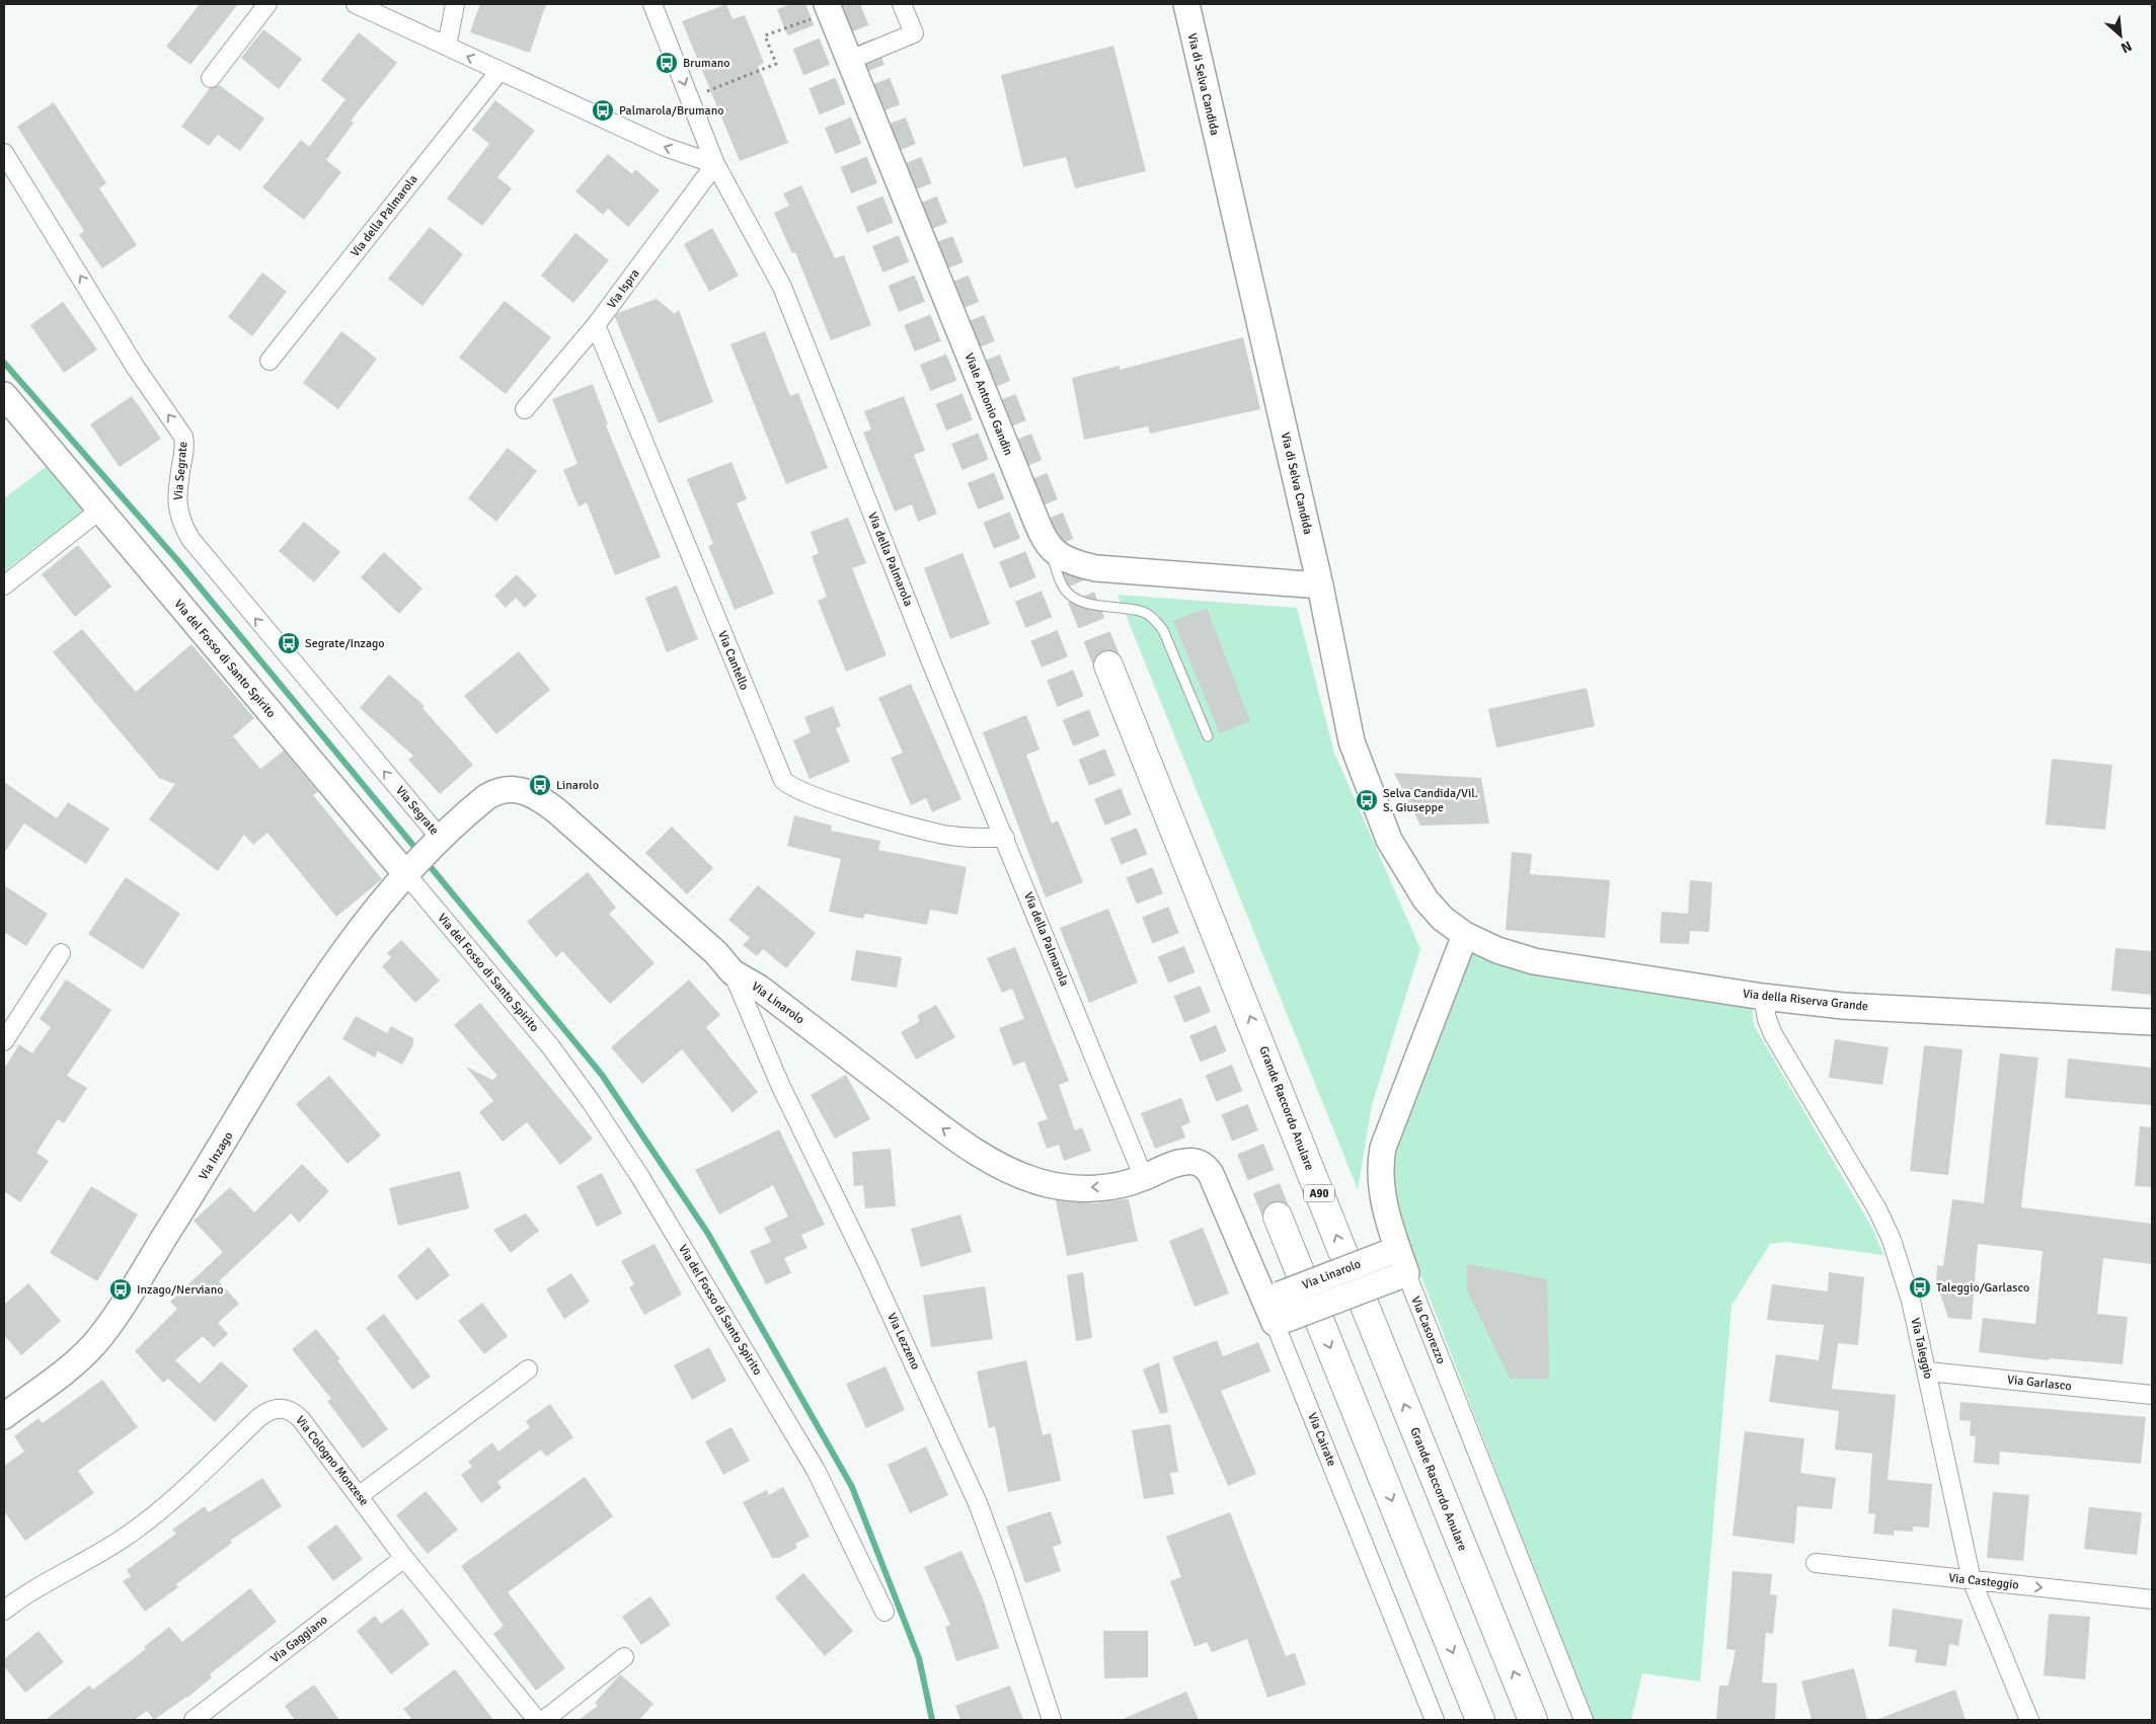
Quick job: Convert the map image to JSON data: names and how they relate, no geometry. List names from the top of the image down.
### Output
{
  "streets": {
    "highway": ["Grande Raccordo Anulare", "A90"],
    "street": [
      "Via di Selva Candida",
      "Via della Palmarola",
      "Via Ispra",
      "Viale Antonio Gandin",
      "Via Segrate",
      "Via del Fosso di Santo Spirito",
      "Via Cantello",
      "Via della Riserva Grande",
      "Via Linarolo",
      "Via Inzago",
      "Via Casorezzo",
      "Via Lezzeno",
      "Via Taleggio",
      "Via Garlasco",
      "Via Cairate",
      "Via Cologno Monzese",
      "Via Casteggio",
      "Via Gaggiano"
    ]
  },
  "crossings": [
    ["Via di Selva Candida", "Via della Riserva Grande"],
    ["Via di Selva Candida", "Via Casorezzo"],
    ["Via della Palmarola", "Via Ispra"],
    ["Via della Palmarola", "Via Cantello"],
    ["Via della Palmarola", "Via Linarolo"],
    ["Via Ispra", "Via Cantello"],
    ["Via Segrate", "Via Linarolo"],
    ["Via del Fosso di Santo Spirito", "Via Linarolo"],
    ["Via del Fosso di Santo Spirito", "Via Inzago"],
    ["Via della Riserva Grande", "Via Casorezzo"],
    ["Via della Riserva Grande", "Via Taleggio"],
    ["Via Linarolo", "Via Inzago"],
    ["Via Linarolo", "Via Casorezzo"],
    ["Via Linarolo", "Via Lezzeno"],
    ["Via Linarolo", "Via Cairate"],
    ["Via Taleggio", "Via Garlasco"],
    ["Via Taleggio", "Via Casteggio"],
    ["Via Cologno Monzese", "Via Gaggiano"]
  ],
  "one_way": ["Via Segrate", "Via Linarolo", "Via Casteggio"],
  "places": {
    "bus stop": [
      "Brumano",
      "Palmarola/Brumano",
      "Segrate/Inzago",
      "Linarolo",
      "Selva Candida/Vil. S. Giuseppe",
      "Taleggio/Garlasco",
      "Inzago/Nerviano"
    ]
  },
  "north": "bottom right"
}
